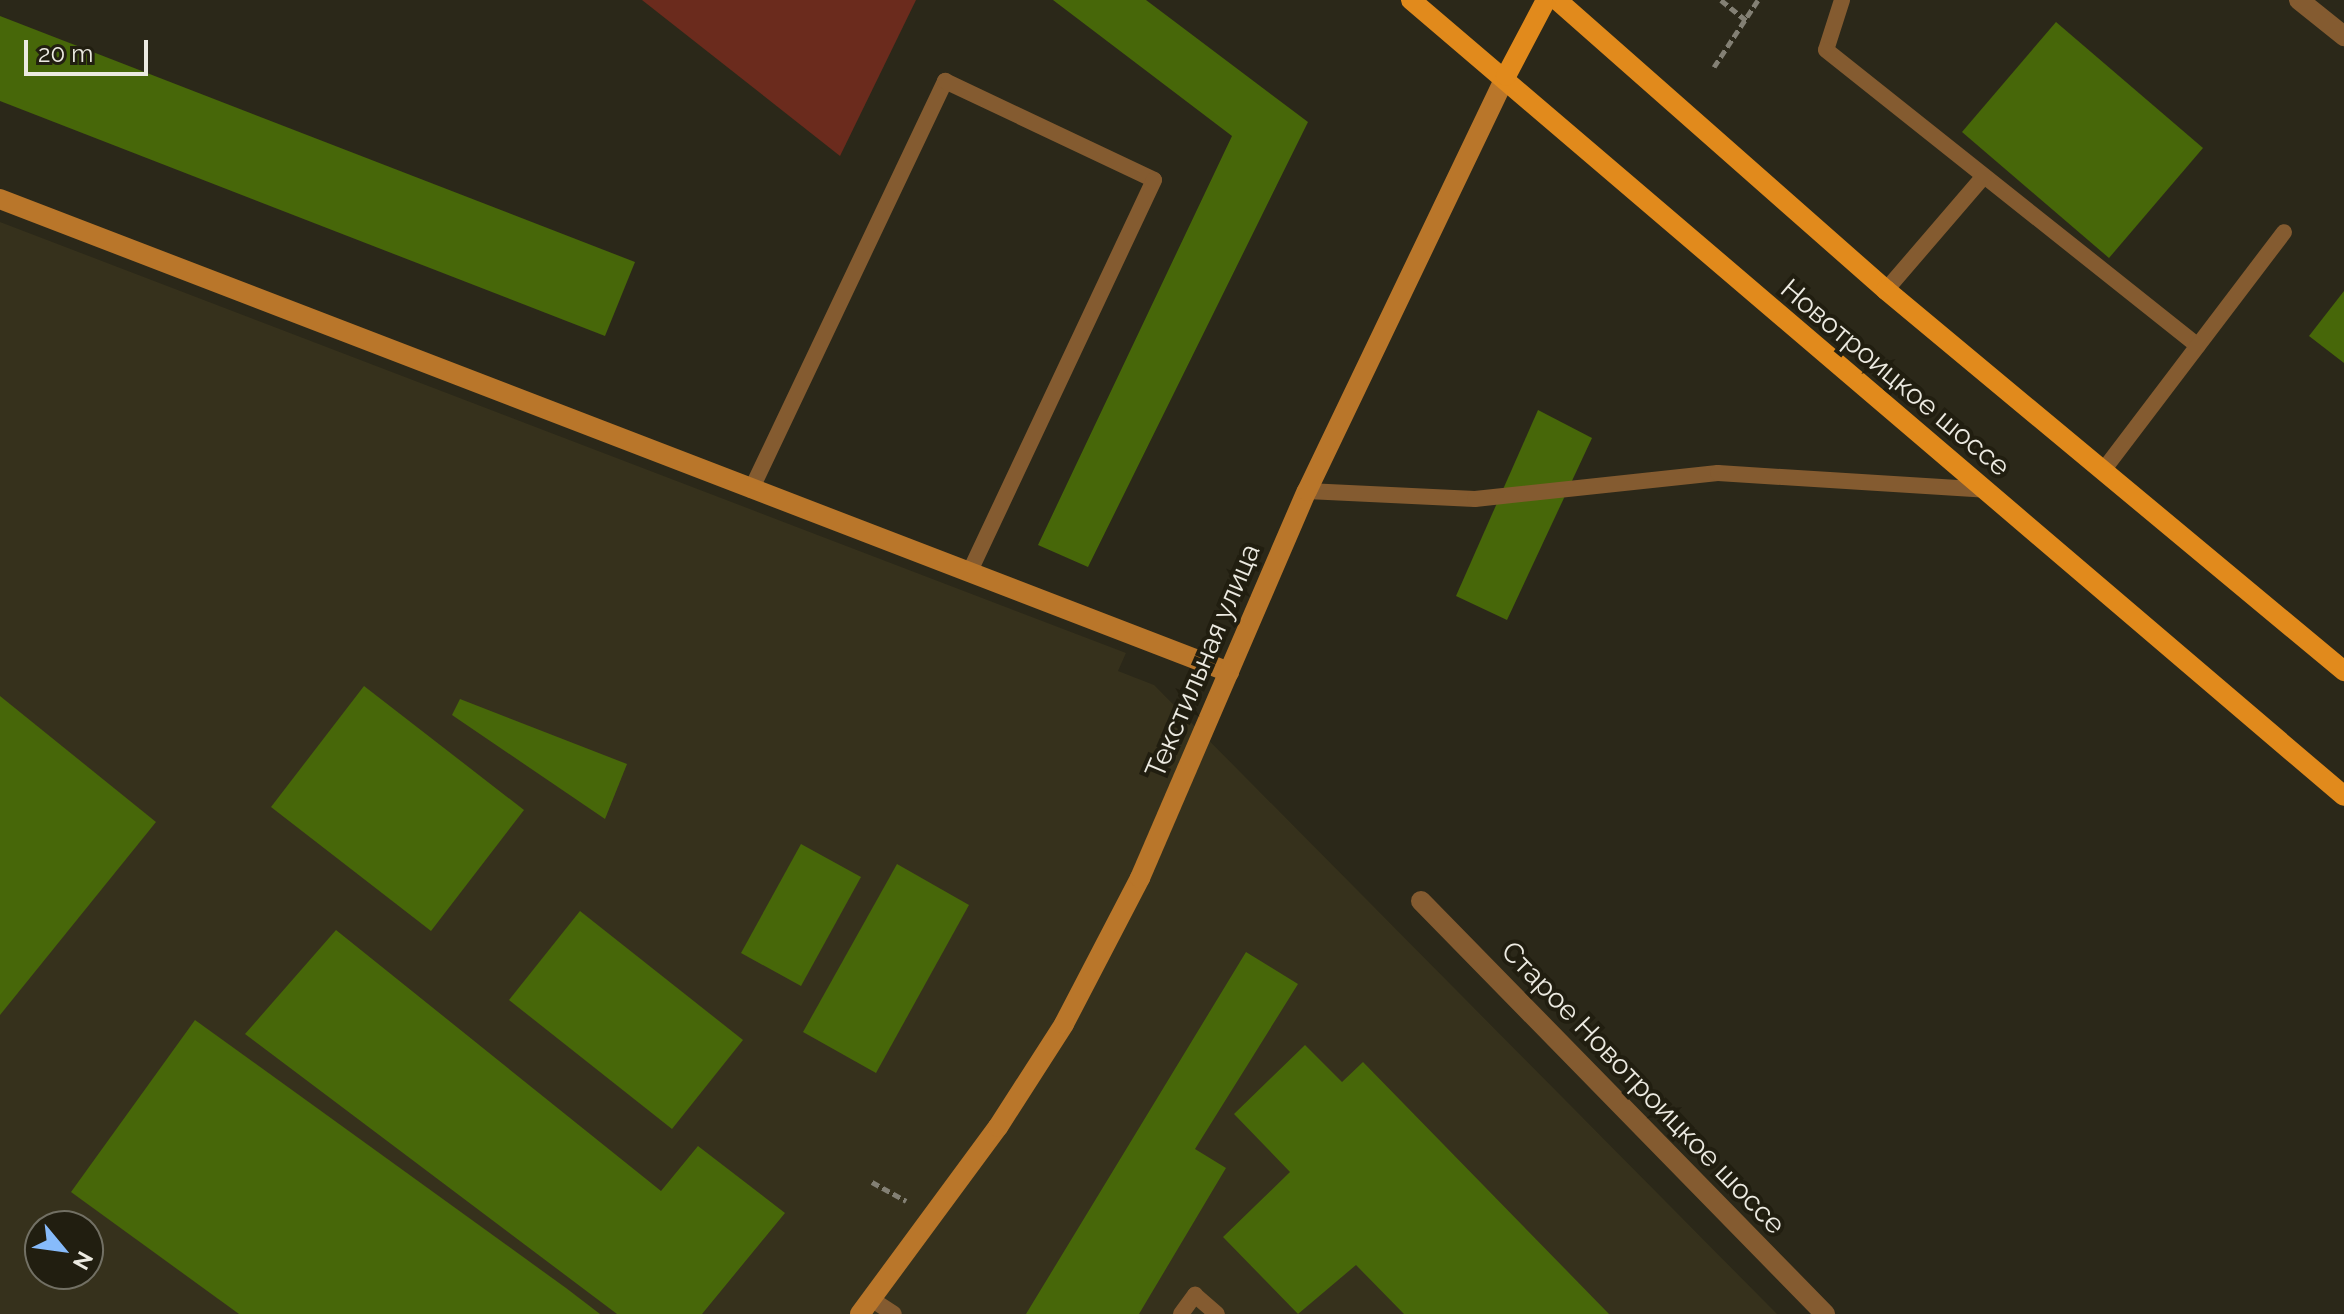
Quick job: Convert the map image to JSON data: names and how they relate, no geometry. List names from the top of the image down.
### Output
{
  "streets": {
    "main road": ["Новотроицкое шоссе", "Текстильная улица"],
    "street": ["Старое Новотроицкое шоссе"]
  },
  "crossings": [
    ["Новотроицкое шоссе", "Текстильная улица"]
  ],
  "scale_bar": "20 m",
  "north": "bottom right"
}
